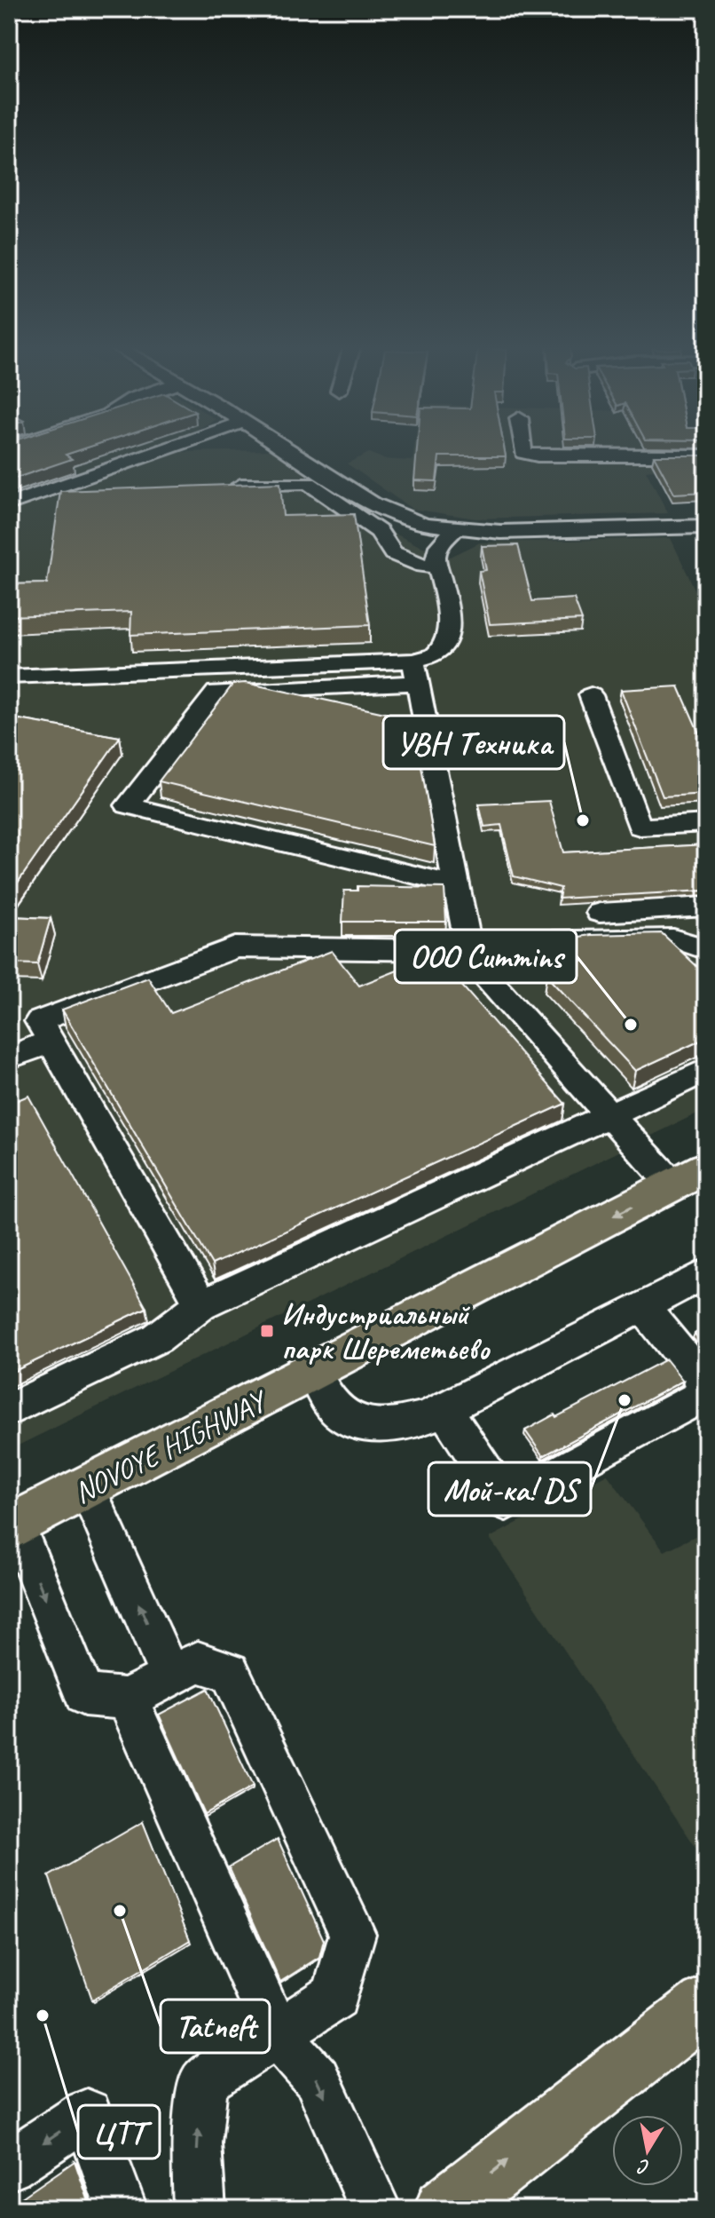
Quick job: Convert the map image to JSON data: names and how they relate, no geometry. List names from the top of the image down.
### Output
{
  "streets": {
    "main road": ["NOVOYE HIGHWAY"]
  },
  "one_way": ["NOVOYE HIGHWAY"],
  "places": {
    "other": [
      "УВН Техника",
      "OOO Cummins",
      "Мой-ка! DS",
      "Tatneft",
      "ЦТТ"
    ],
    "transit": ["Индустриальный парк Шереметьево"]
  },
  "north": "bottom"
}
